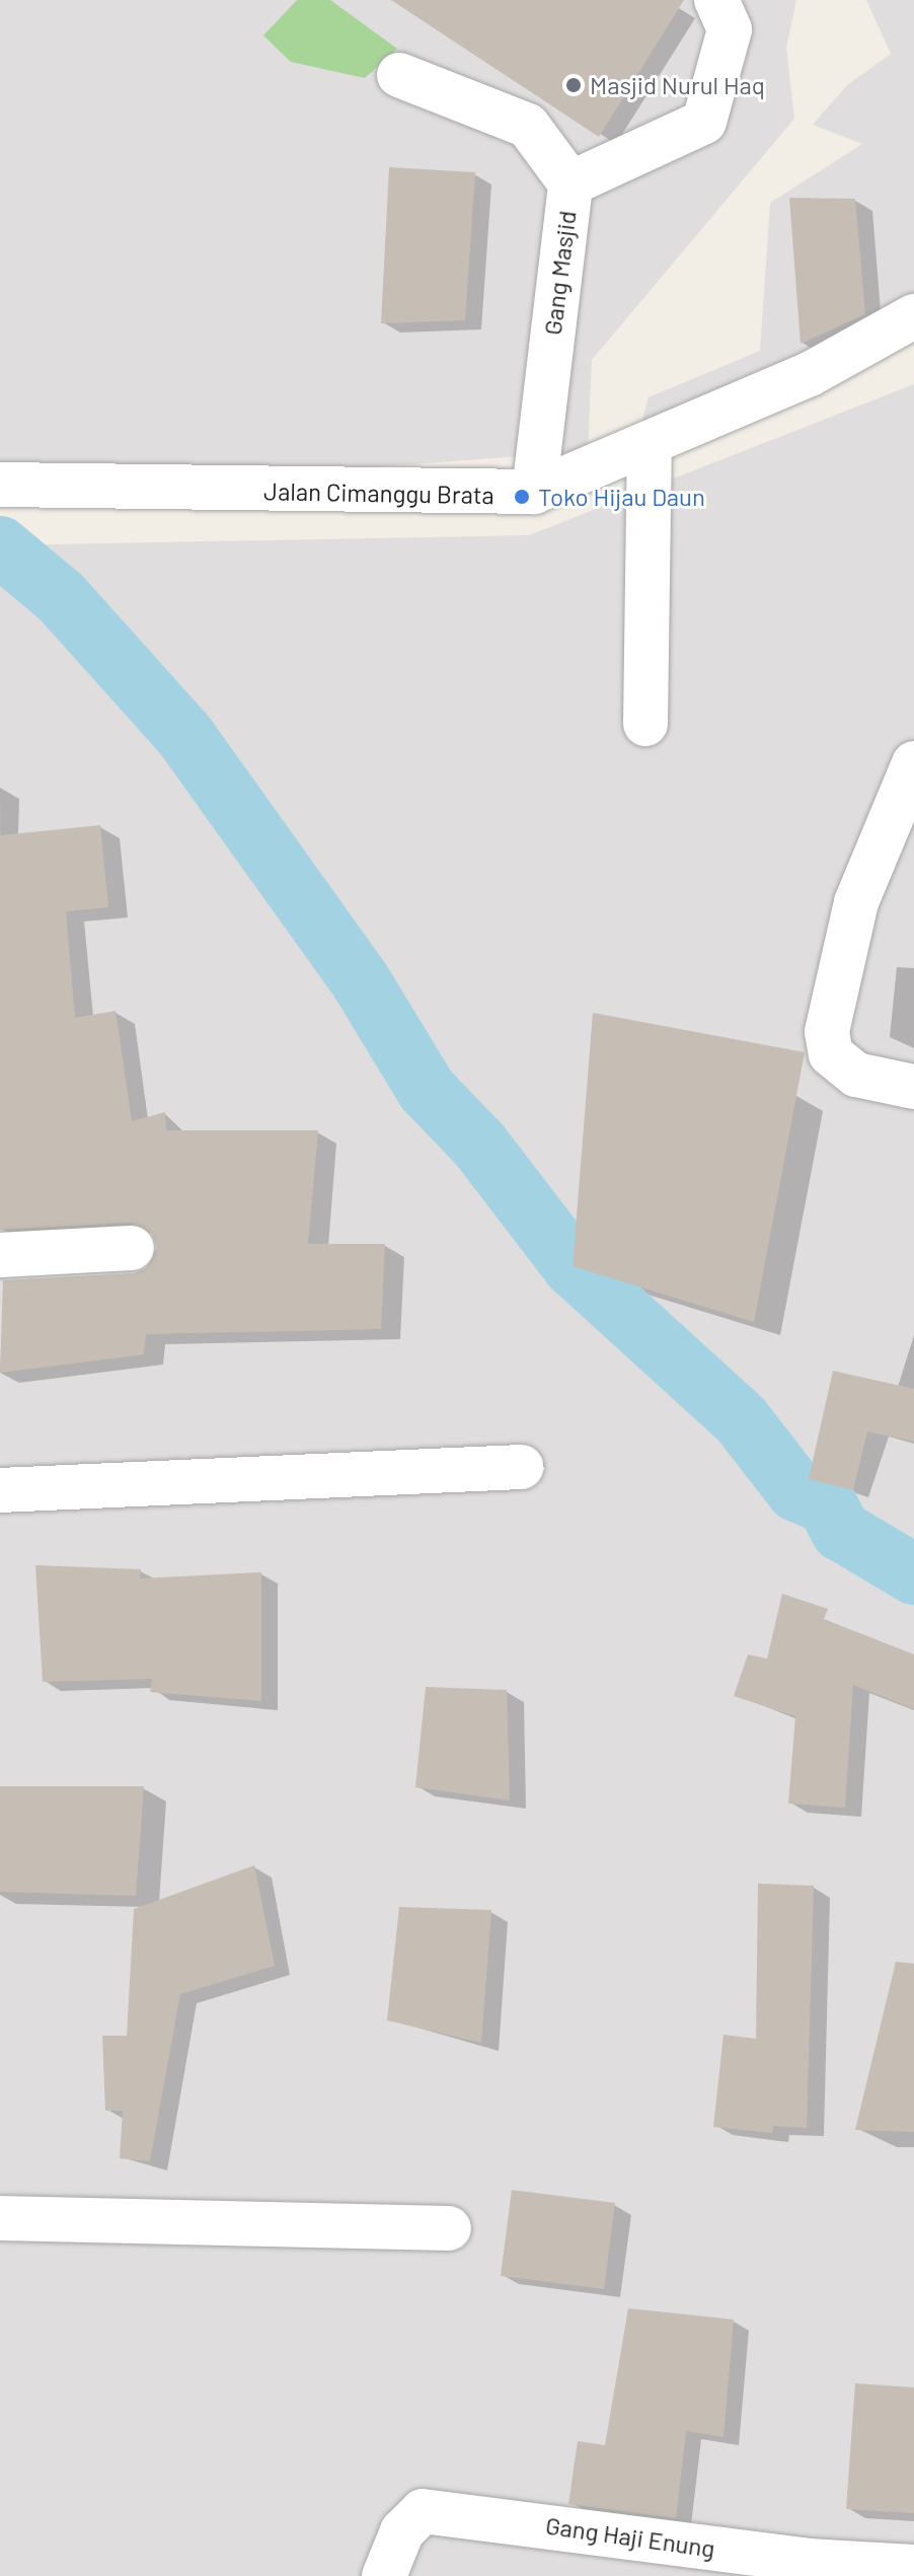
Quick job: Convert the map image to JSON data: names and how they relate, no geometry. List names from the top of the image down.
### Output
{
  "streets": {
    "street": ["Gang Masjid", "Jalan Cimanggu Brata", "Gang Haji Enung"]
  },
  "crossings": [
    ["Gang Masjid", "Jalan Cimanggu Brata"]
  ],
  "places": ["Masjid Nurul Haq", "Toko Hijau Daun"]
}
